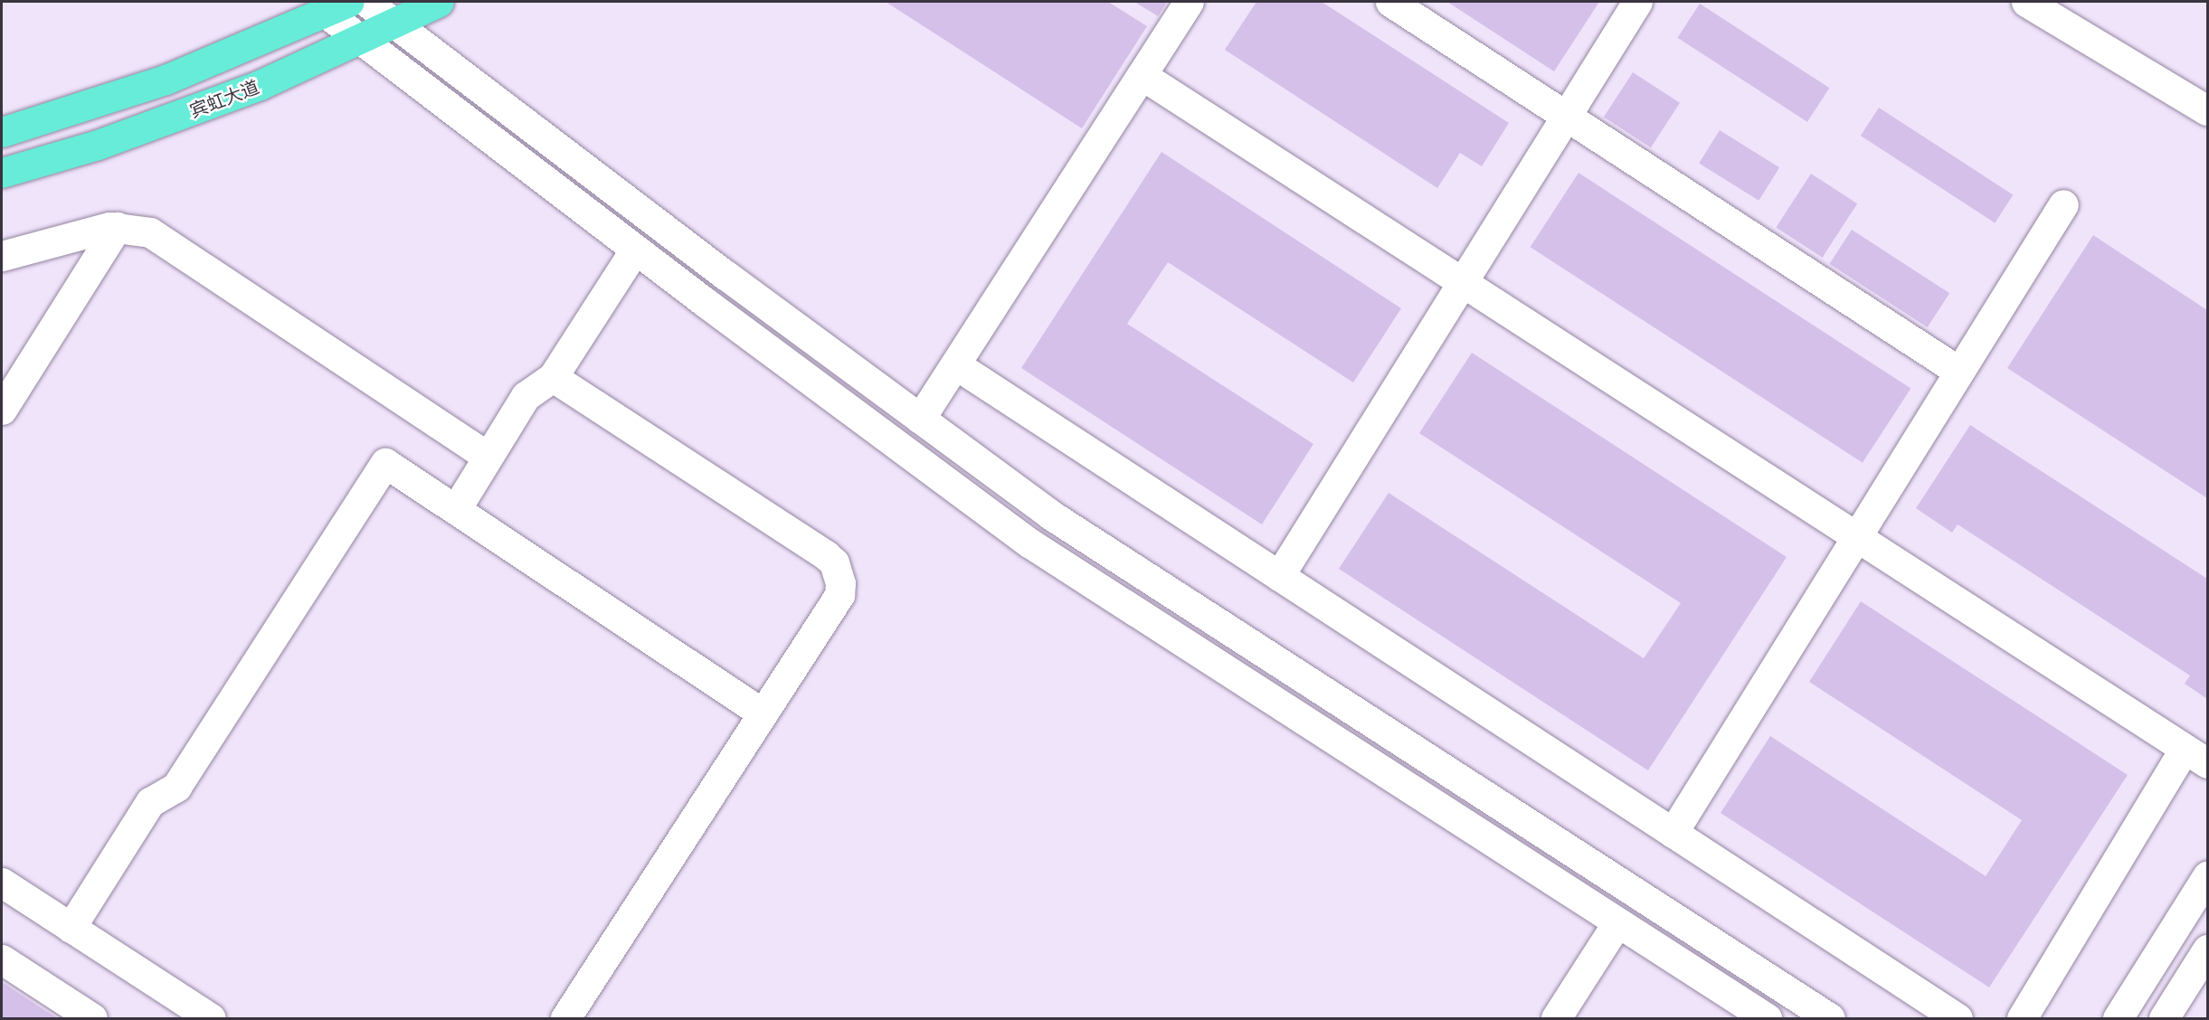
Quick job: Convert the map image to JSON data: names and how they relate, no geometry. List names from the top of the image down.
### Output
{
  "streets": {
    "main road": ["宾虹大道"]
  }
}
